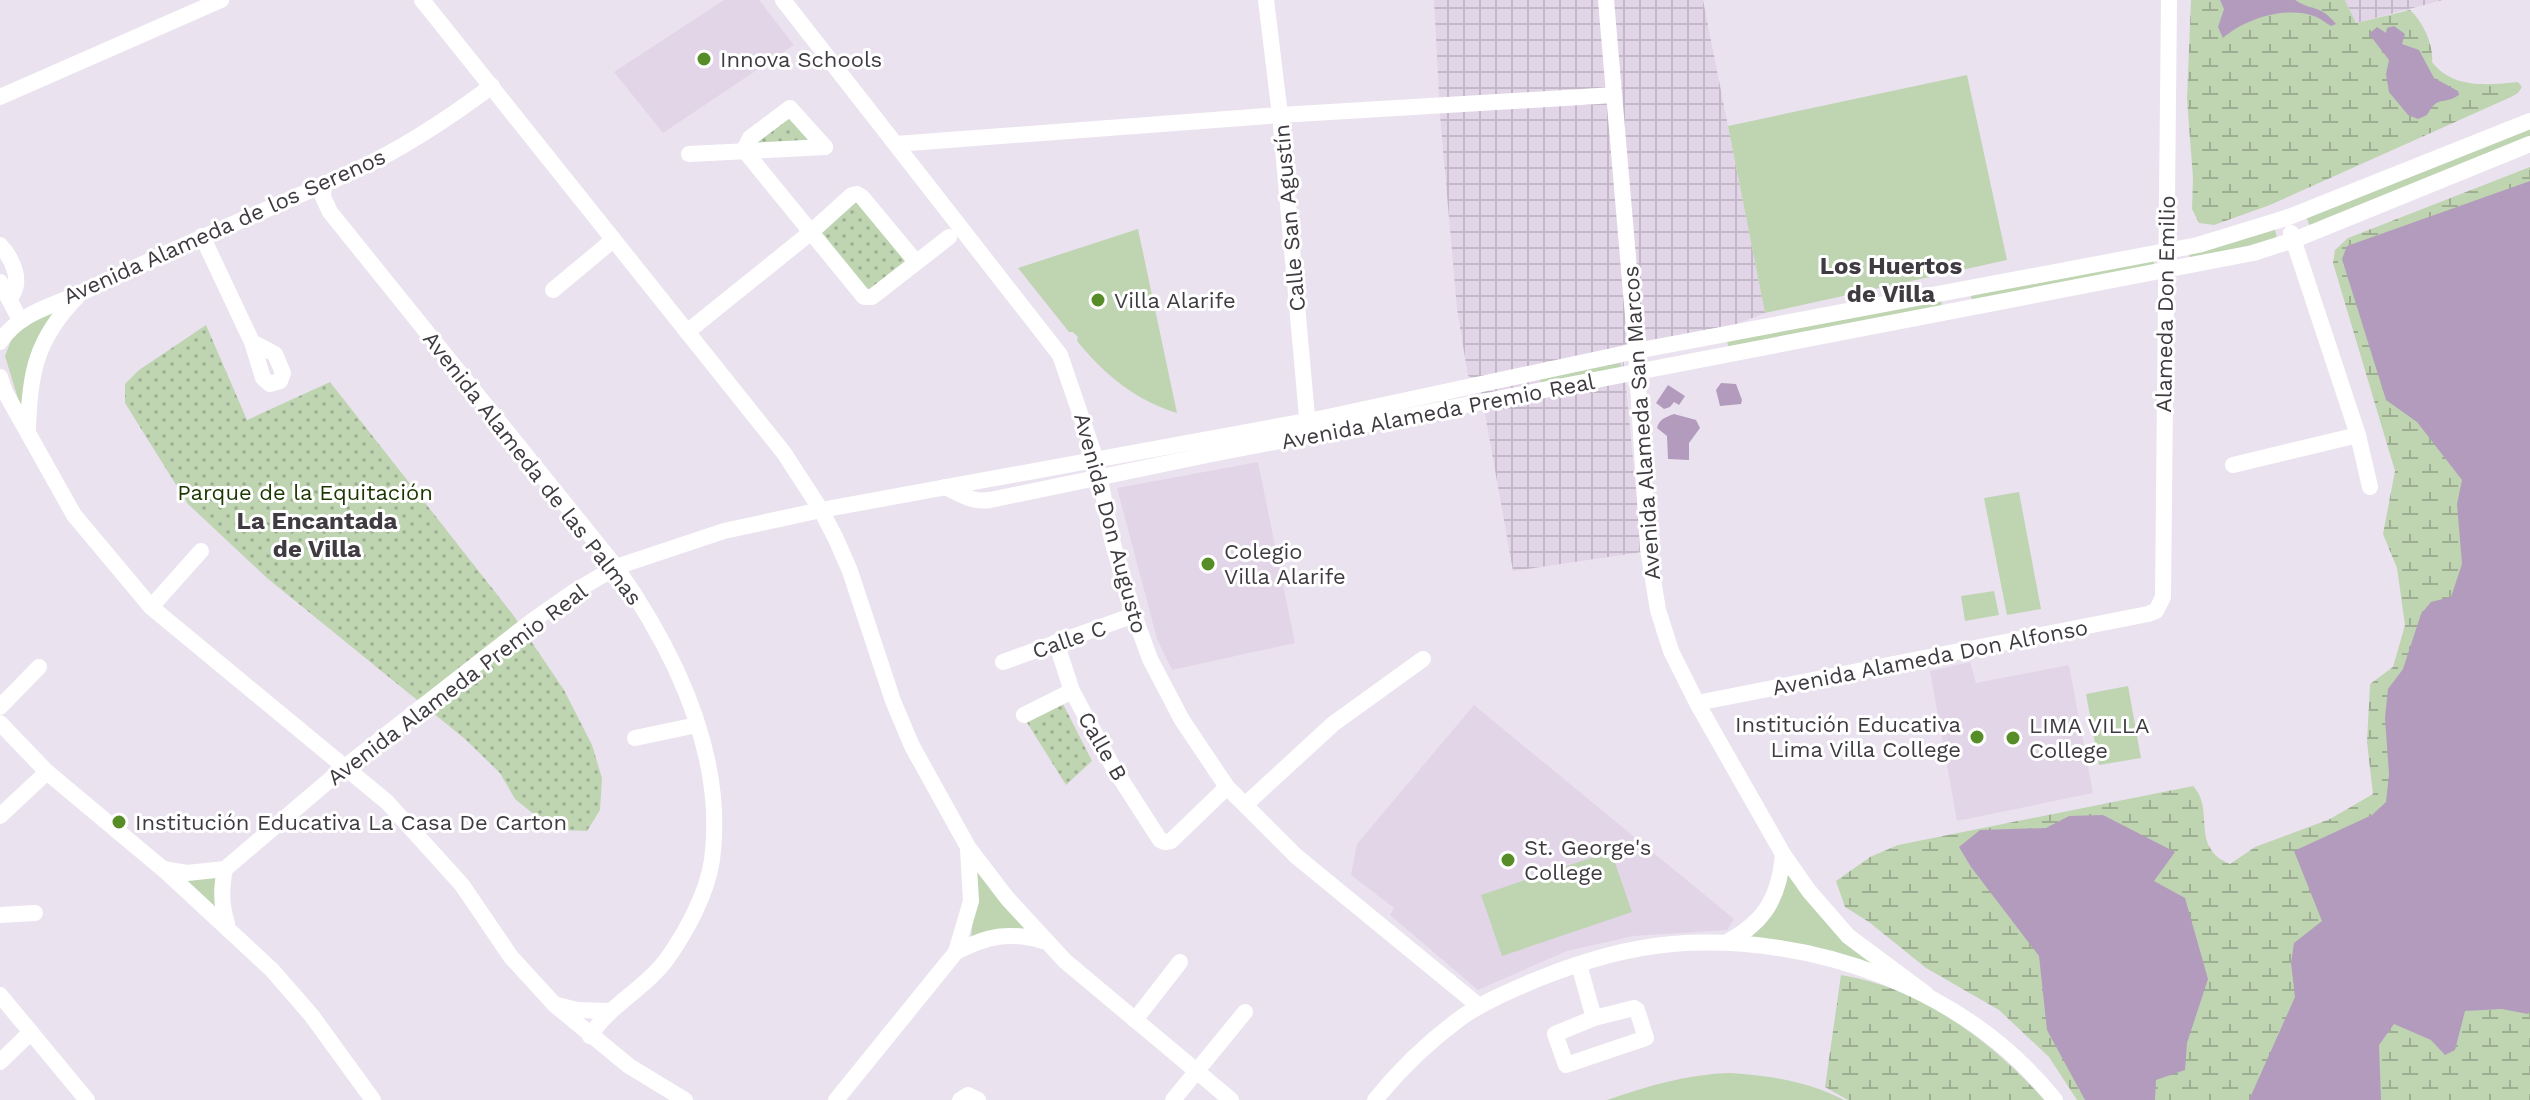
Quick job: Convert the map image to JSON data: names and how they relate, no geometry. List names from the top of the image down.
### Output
{
  "streets": {
    "street": [
      "Calle San Agustín",
      "Avenida Alameda de los Serenos",
      "Alameda Don Emilio",
      "Avenida Alameda Premio Real",
      "Avenida Alameda San Marcos",
      "Avenida Alameda de las Palmas",
      "Avenida Don Augusto",
      "Calle C",
      "Avenida Alameda Don Alfonso",
      "Calle B"
    ]
  },
  "crossings": [
    ["Calle San Agustín", "Avenida Alameda Premio Real"],
    ["Avenida Alameda de los Serenos", "Avenida Alameda de las Palmas"],
    ["Alameda Don Emilio", "Avenida Alameda Premio Real"],
    ["Alameda Don Emilio", "Avenida Alameda Don Alfonso"],
    ["Avenida Alameda Premio Real", "Avenida Alameda San Marcos"],
    ["Avenida Alameda Premio Real", "Avenida Alameda de las Palmas"],
    ["Avenida Alameda Premio Real", "Avenida Don Augusto"],
    ["Avenida Alameda San Marcos", "Avenida Alameda Don Alfonso"],
    ["Avenida Don Augusto", "Calle C"],
    ["Avenida Don Augusto", "Calle B"],
    ["Calle C", "Calle B"]
  ],
  "districts": ["Los Huertos de Villa", "La Encantada de Villa"],
  "parks": ["Parque de la Equitación"],
  "places": [
    "Innova Schools",
    "Villa Alarife",
    "Colegio Villa Alarife",
    "Institución Educativa Lima Villa College",
    "LIMA VILLA College",
    "Institución Educativa La Casa De Carton",
    "St. George's College"
  ]
}
